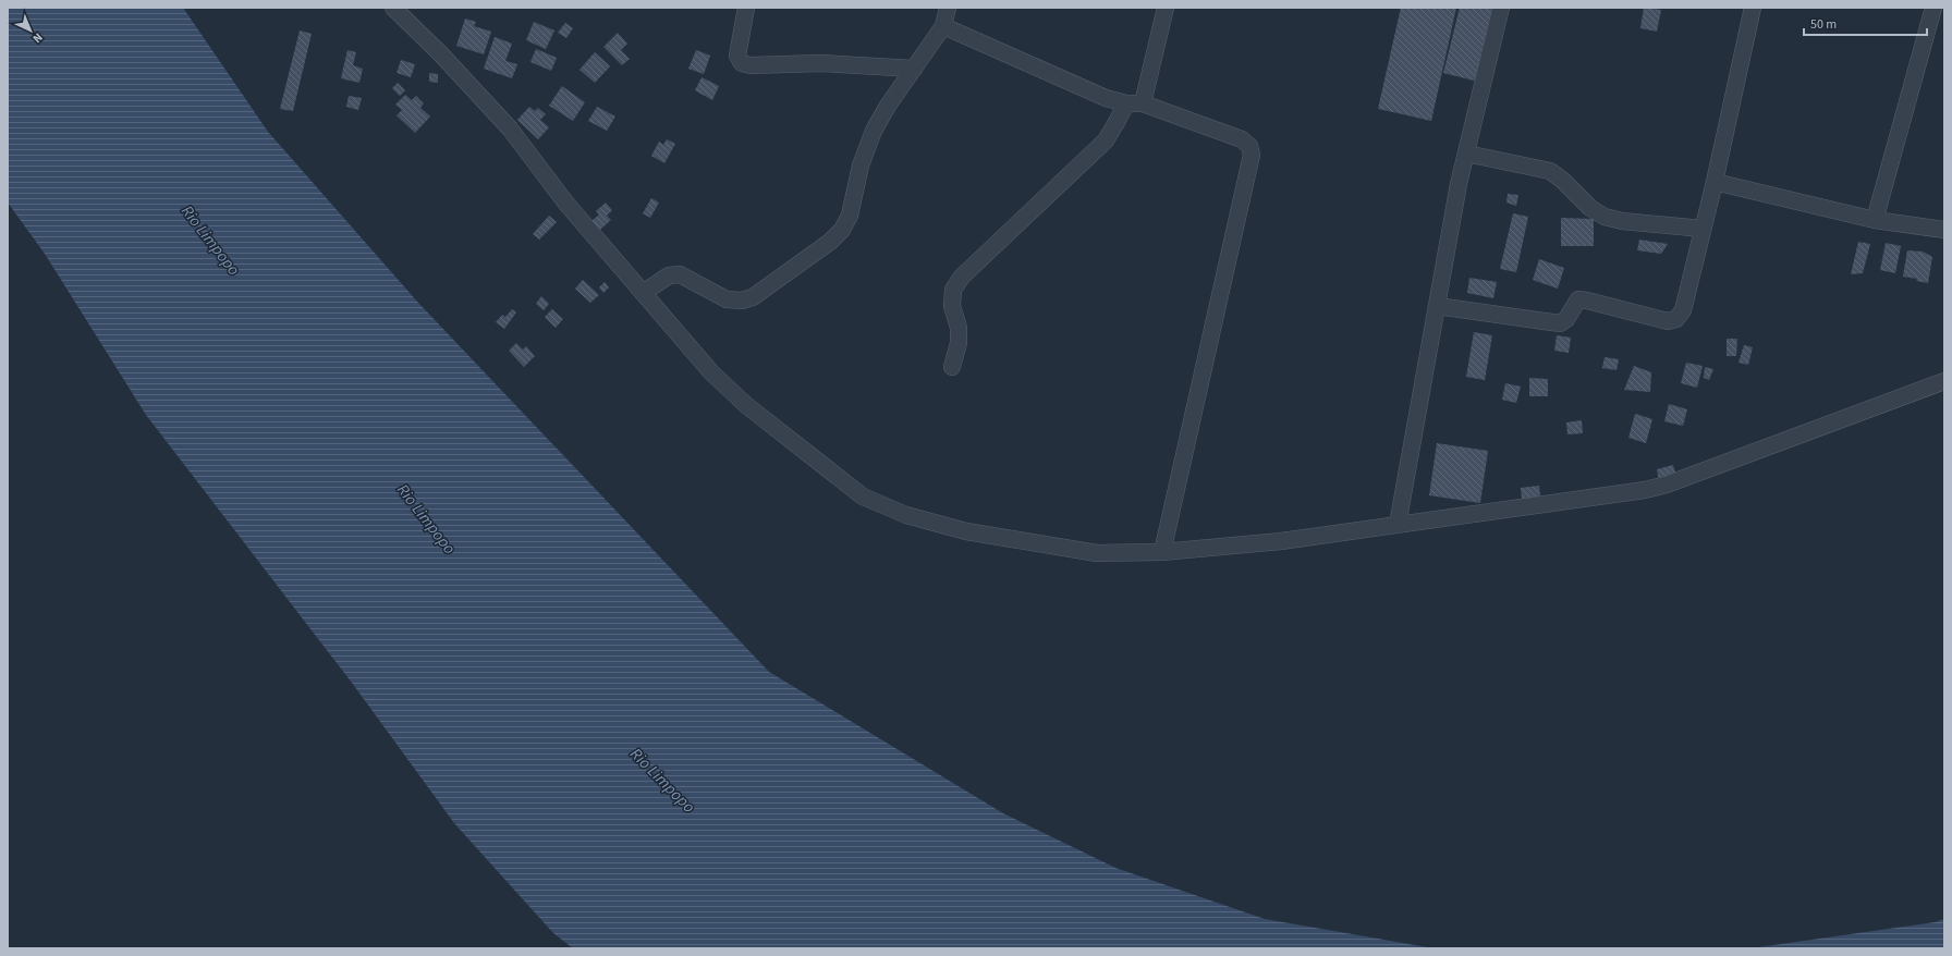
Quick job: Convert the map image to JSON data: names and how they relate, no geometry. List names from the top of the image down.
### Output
{
  "water": ["Rio Limpopo"],
  "scale_bar": "50 m",
  "north": "bottom right"
}
